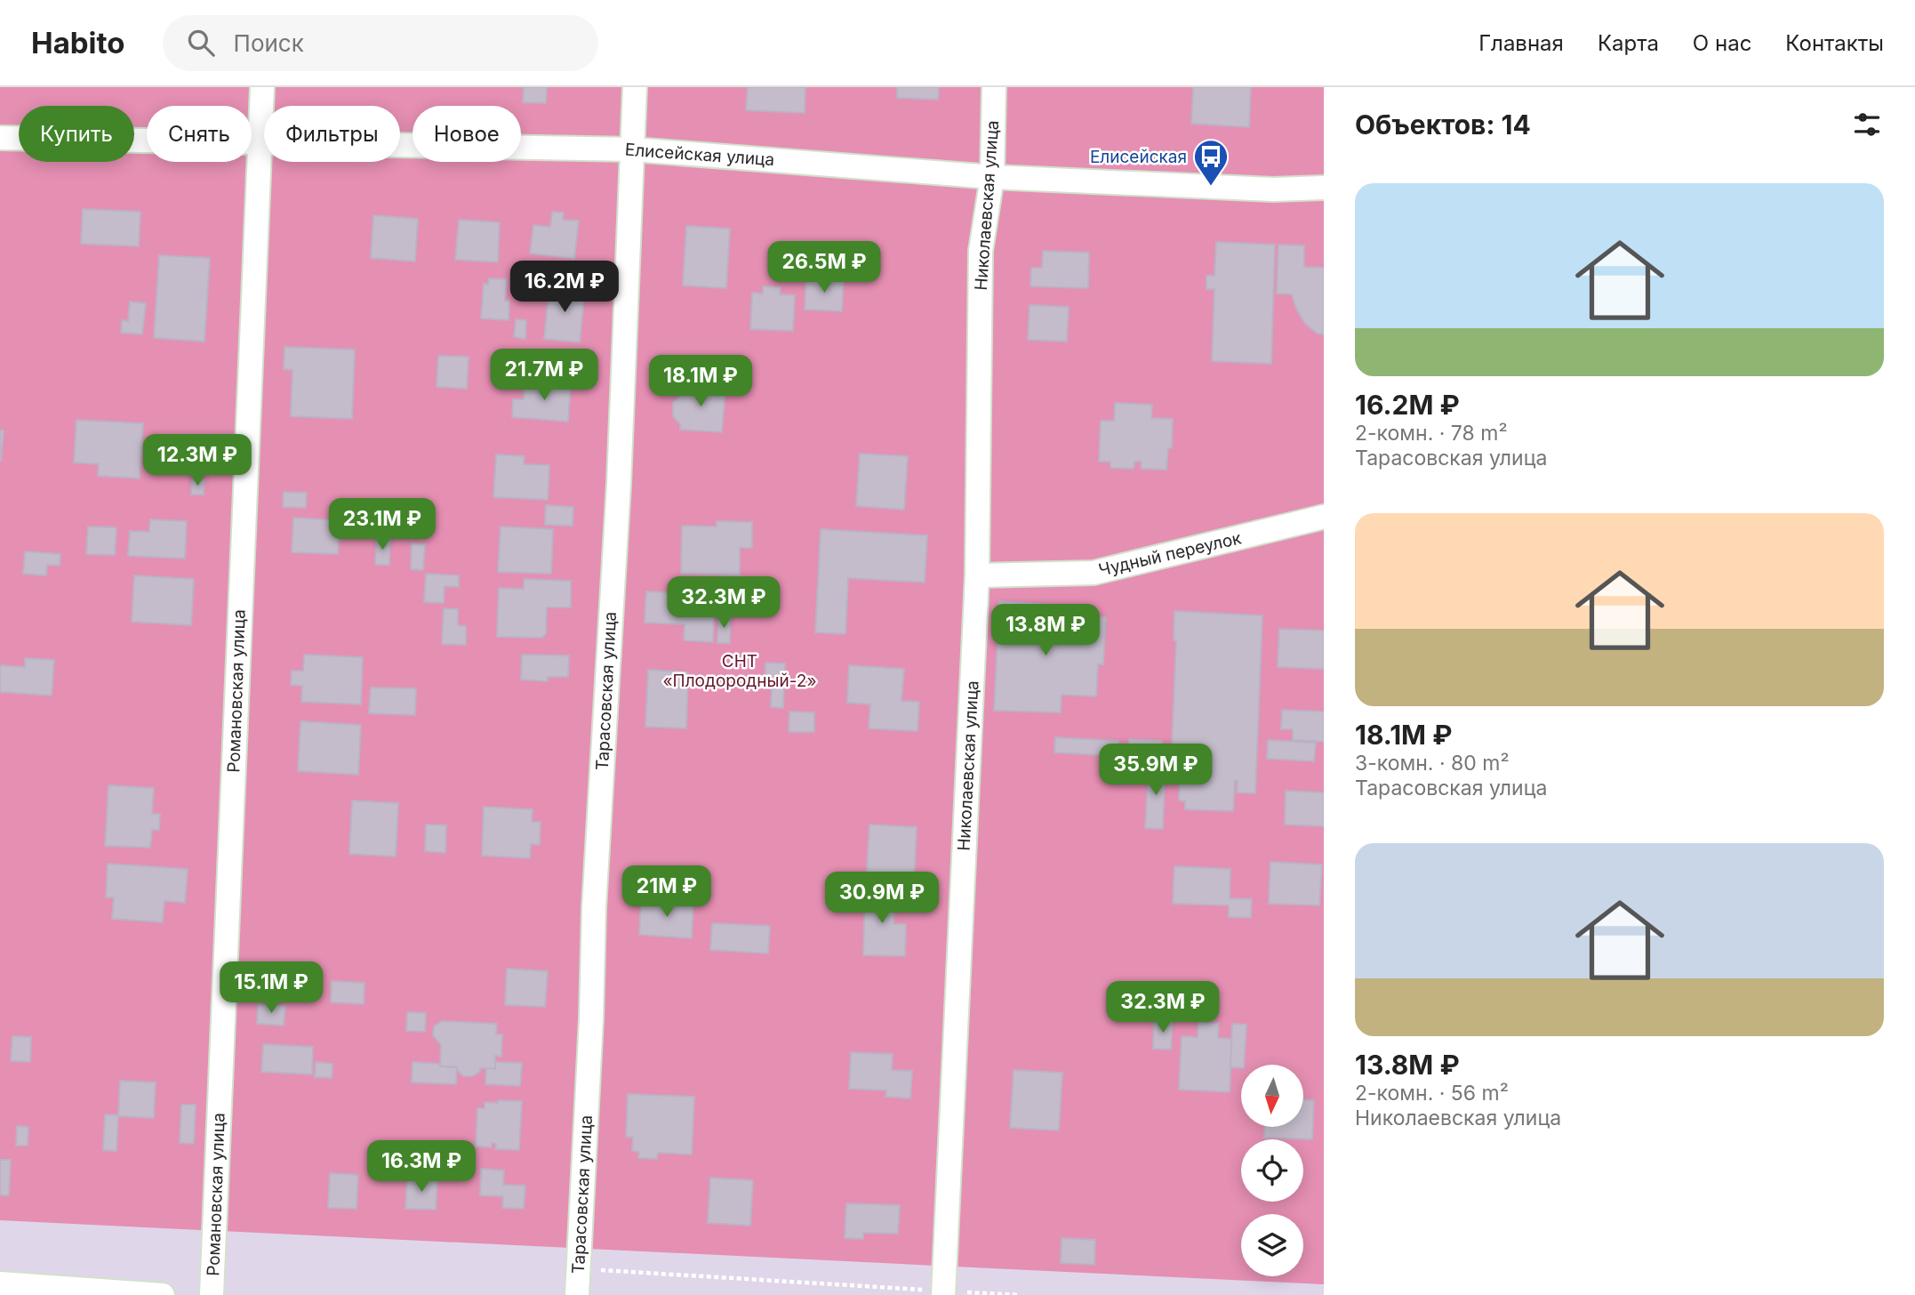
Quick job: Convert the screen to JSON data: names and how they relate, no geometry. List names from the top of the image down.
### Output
{
  "streets": {
    "street": [
      "Елисейская улица",
      "Николаевская улица",
      "Чудный переулок",
      "Романовская улица",
      "Тарасовская улица"
    ]
  },
  "crossings": [
    ["Елисейская улица", "Николаевская улица"],
    ["Елисейская улица", "Романовская улица"],
    ["Елисейская улица", "Тарасовская улица"],
    ["Николаевская улица", "Чудный переулок"]
  ],
  "parks": ["СНТ «Плодородный-2»"],
  "places": {
    "bus stop": ["Елисейская"]
  },
  "north": "bottom",
  "page": {
    "header": "Habito",
    "search": "Поиск",
    "nav": [
      "Главная",
      "Карта",
      "О нас",
      "Контакты"
    ],
    "heading": "Объектов: 14",
    "chip": [
      "Купить",
      "Снять",
      "Фильтры",
      "Новое"
    ],
    "list": [
      {
        "name": "16.2M ₽",
        "note": "2-комн. · 78 m² · Тарасовская улица"
      },
      {
        "name": "18.1M ₽",
        "note": "3-комн. · 80 m² · Тарасовская улица"
      },
      {
        "name": "13.8M ₽",
        "note": "2-комн. · 56 m² · Николаевская улица"
      }
    ],
    "price": [
      "26.5M ₽",
      "16.2M ₽",
      "21.7M ₽",
      "18.1M ₽",
      "12.3M ₽",
      "23.1M ₽",
      "32.3M ₽",
      "13.8M ₽",
      "35.9M ₽",
      "21M ₽",
      "30.9M ₽",
      "15.1M ₽",
      "32.3M ₽",
      "16.3M ₽"
    ]
  }
}
